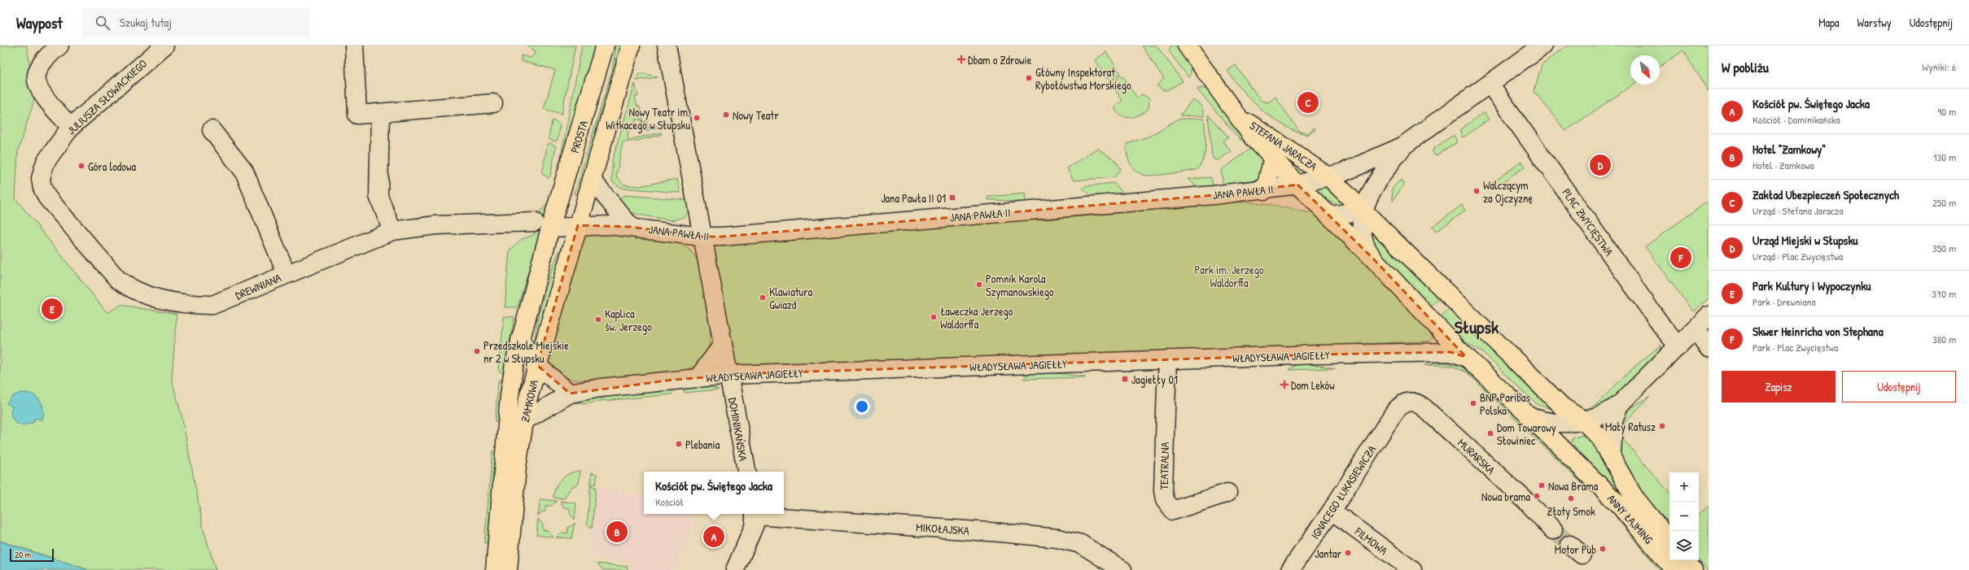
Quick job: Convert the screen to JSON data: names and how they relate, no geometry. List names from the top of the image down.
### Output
{
  "streets": {
    "main road": [
      "PROSTA",
      "STEFANA JARACZA",
      "ZAMKOWA",
      "ANNY ŁAJMING"
    ],
    "street": [
      "JULIUSZA SŁOWACKIEGO",
      "JANA PAWŁA II",
      "PLAC ZWYCIĘSTWA",
      "DREWNIANA",
      "WŁADYSŁAWA JAGIEŁŁY",
      "DOMINIKAŃSKA",
      "MURARSKA",
      "TEATRALNA",
      "IGNACEGO ŁUKASIEWICZA",
      "MIKOŁAJSKA",
      "FILMOWA"
    ]
  },
  "crossings": [
    ["JULIUSZA SŁOWACKIEGO", "DREWNIANA"],
    ["PROSTA", "JANA PAWŁA II"],
    ["PROSTA", "ZAMKOWA"],
    ["STEFANA JARACZA", "JANA PAWŁA II"],
    ["JANA PAWŁA II", "ZAMKOWA"],
    ["JANA PAWŁA II", "DOMINIKAŃSKA"],
    ["WŁADYSŁAWA JAGIEŁŁY", "ZAMKOWA"],
    ["WŁADYSŁAWA JAGIEŁŁY", "DOMINIKAŃSKA"],
    ["WŁADYSŁAWA JAGIEŁŁY", "TEATRALNA"],
    ["MURARSKA", "IGNACEGO ŁUKASIEWICZA"],
    ["IGNACEGO ŁUKASIEWICZA", "FILMOWA"]
  ],
  "districts": ["Słupsk"],
  "parks": ["Park im. Jerzego Waldorffa"],
  "places": {
    "health": ["Dbam o Zdrowie", "Dom Leków"],
    "other": [
      "Główny Inspektorat Rybołówstwa Morskiego",
      "Nowy Teatr",
      "Nowy Teatr im. Witkacego w Słupsku",
      "Góra lodowa",
      "Walczącym za Ojczyznę",
      "Pomnik Karola Szymanowskiego",
      "Klawiatura Gwiazd",
      "Ławeczka Jerzego Waldorffa",
      "Kaplica św. Jerzego",
      "Przedszkole Miejskie nr 2 w Słupsku",
      "BNP Paribas Polska",
      "Mały Ratusz",
      "Dom Towarowy Słowiniec",
      "Plebania",
      "Nowa Brama",
      "Nowa brama",
      "Złoty Smok",
      "Motor Pub",
      "Jantar"
    ],
    "transit": ["Jana Pawła II 01", "Jagiełły 01"]
  },
  "scale_bar": "20 m",
  "north": "bottom right",
  "page": {
    "header": "Waypost",
    "search": "Szukaj tutaj",
    "nav": ["Mapa", "Warstwy", "Udostępnij"],
    "heading": ["W pobliżu", "Wyniki: 6"],
    "list": [
      {
        "mark": "A",
        "name": "Kościół pw. Świętego Jacka",
        "note": "Kościół · Dominikańska",
        "value": "90 m"
      },
      {
        "mark": "B",
        "name": "Hotel \"Zamkowy\"",
        "note": "Hotel · Zamkowa",
        "value": "130 m"
      },
      {
        "mark": "C",
        "name": "Zakład Ubezpieczeń Społecznych",
        "note": "Urząd · Stefana Jaracza",
        "value": "250 m"
      },
      {
        "mark": "D",
        "name": "Urząd Miejski w Słupsku",
        "note": "Urząd · Plac Zwycięstwa",
        "value": "350 m"
      },
      {
        "mark": "E",
        "name": "Park Kultury i Wypoczynku",
        "note": "Park · Drewniana",
        "value": "370 m"
      },
      {
        "mark": "F",
        "name": "Skwer Heinricha von Stephana",
        "note": "Park · Plac Zwycięstwa",
        "value": "380 m"
      }
    ],
    "pins": [
      "C",
      "D",
      "F",
      "E",
      "B",
      "A"
    ],
    "buttons": ["Zapisz", "Udostępnij"],
    "popup": ["Kościół pw. Świętego Jacka", "Kościół"],
    "map_buttons": ["+", "−"],
    "scale": "20 m"
  }
}
